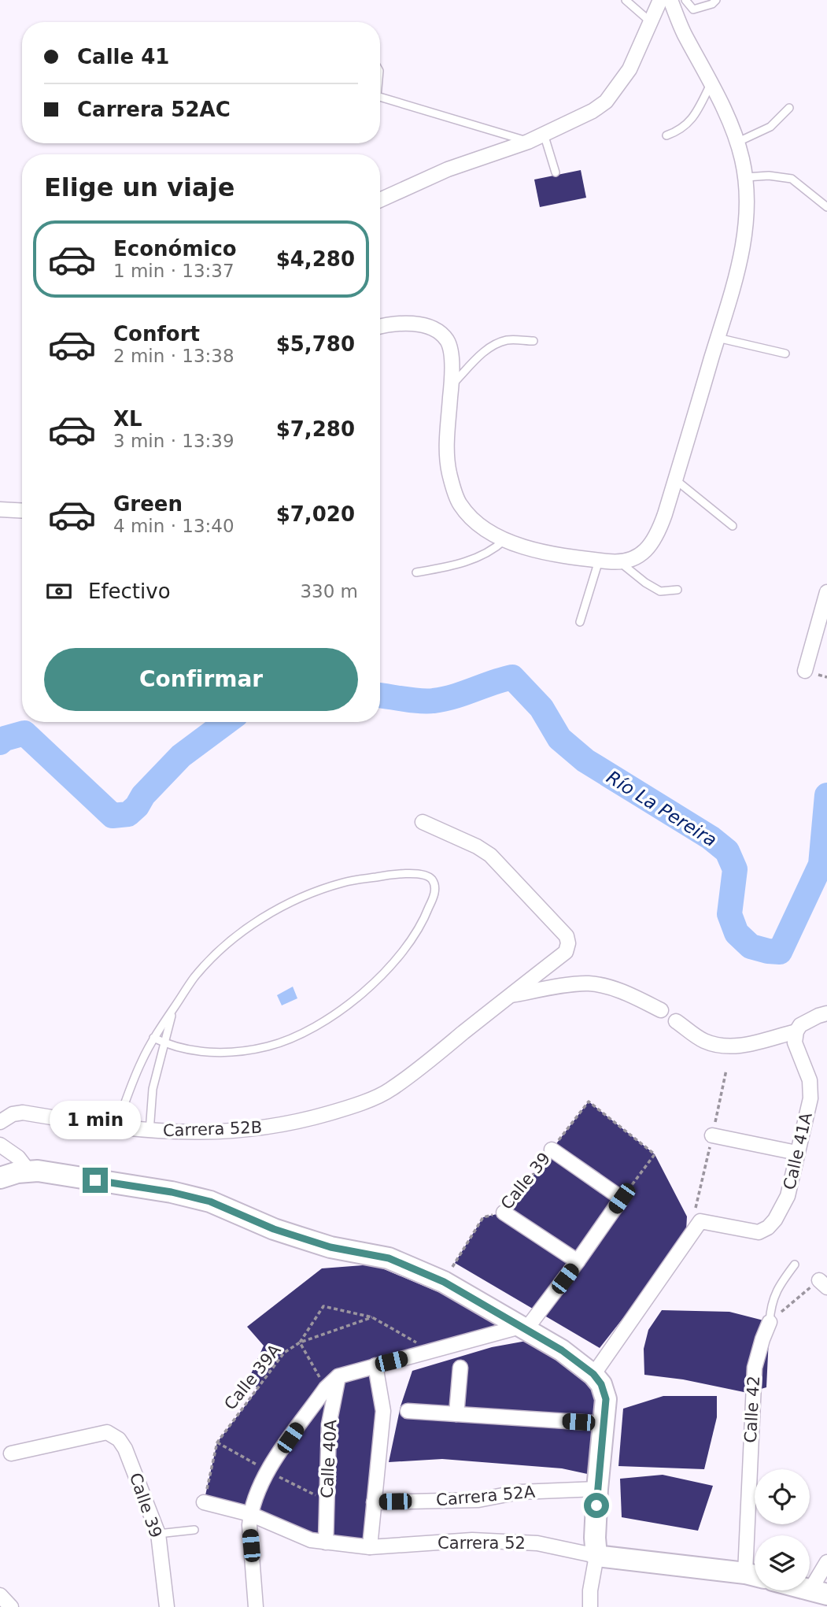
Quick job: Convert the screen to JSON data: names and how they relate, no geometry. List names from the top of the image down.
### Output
{
  "streets": {
    "street": [
      "Carrera 52B",
      "Calle 41A",
      "Calle 39",
      "Calle 42",
      "Calle 40A",
      "Carrera 52A",
      "Carrera 52"
    ],
    "path": ["Calle 39A"]
  },
  "crossings": [
    ["Calle 39A", "Carrera 52"],
    ["Calle 40A", "Carrera 52"]
  ],
  "water": ["Río La Pereira"],
  "page": {
    "banner": ["Calle 41", "Carrera 52AC"],
    "heading": "Elige un viaje",
    "list": [
      {
        "name": "Económico",
        "note": "1 min · 13:37",
        "value": "$4,280"
      },
      {
        "name": "Confort",
        "note": "2 min · 13:38",
        "value": "$5,780"
      },
      {
        "name": "XL",
        "note": "3 min · 13:39",
        "value": "$7,280"
      },
      {
        "name": "Green",
        "note": "4 min · 13:40",
        "value": "$7,020"
      }
    ],
    "pay": ["Efectivo", "330 m"],
    "buttons": "Confirmar",
    "bubble": "1 min"
  }
}
